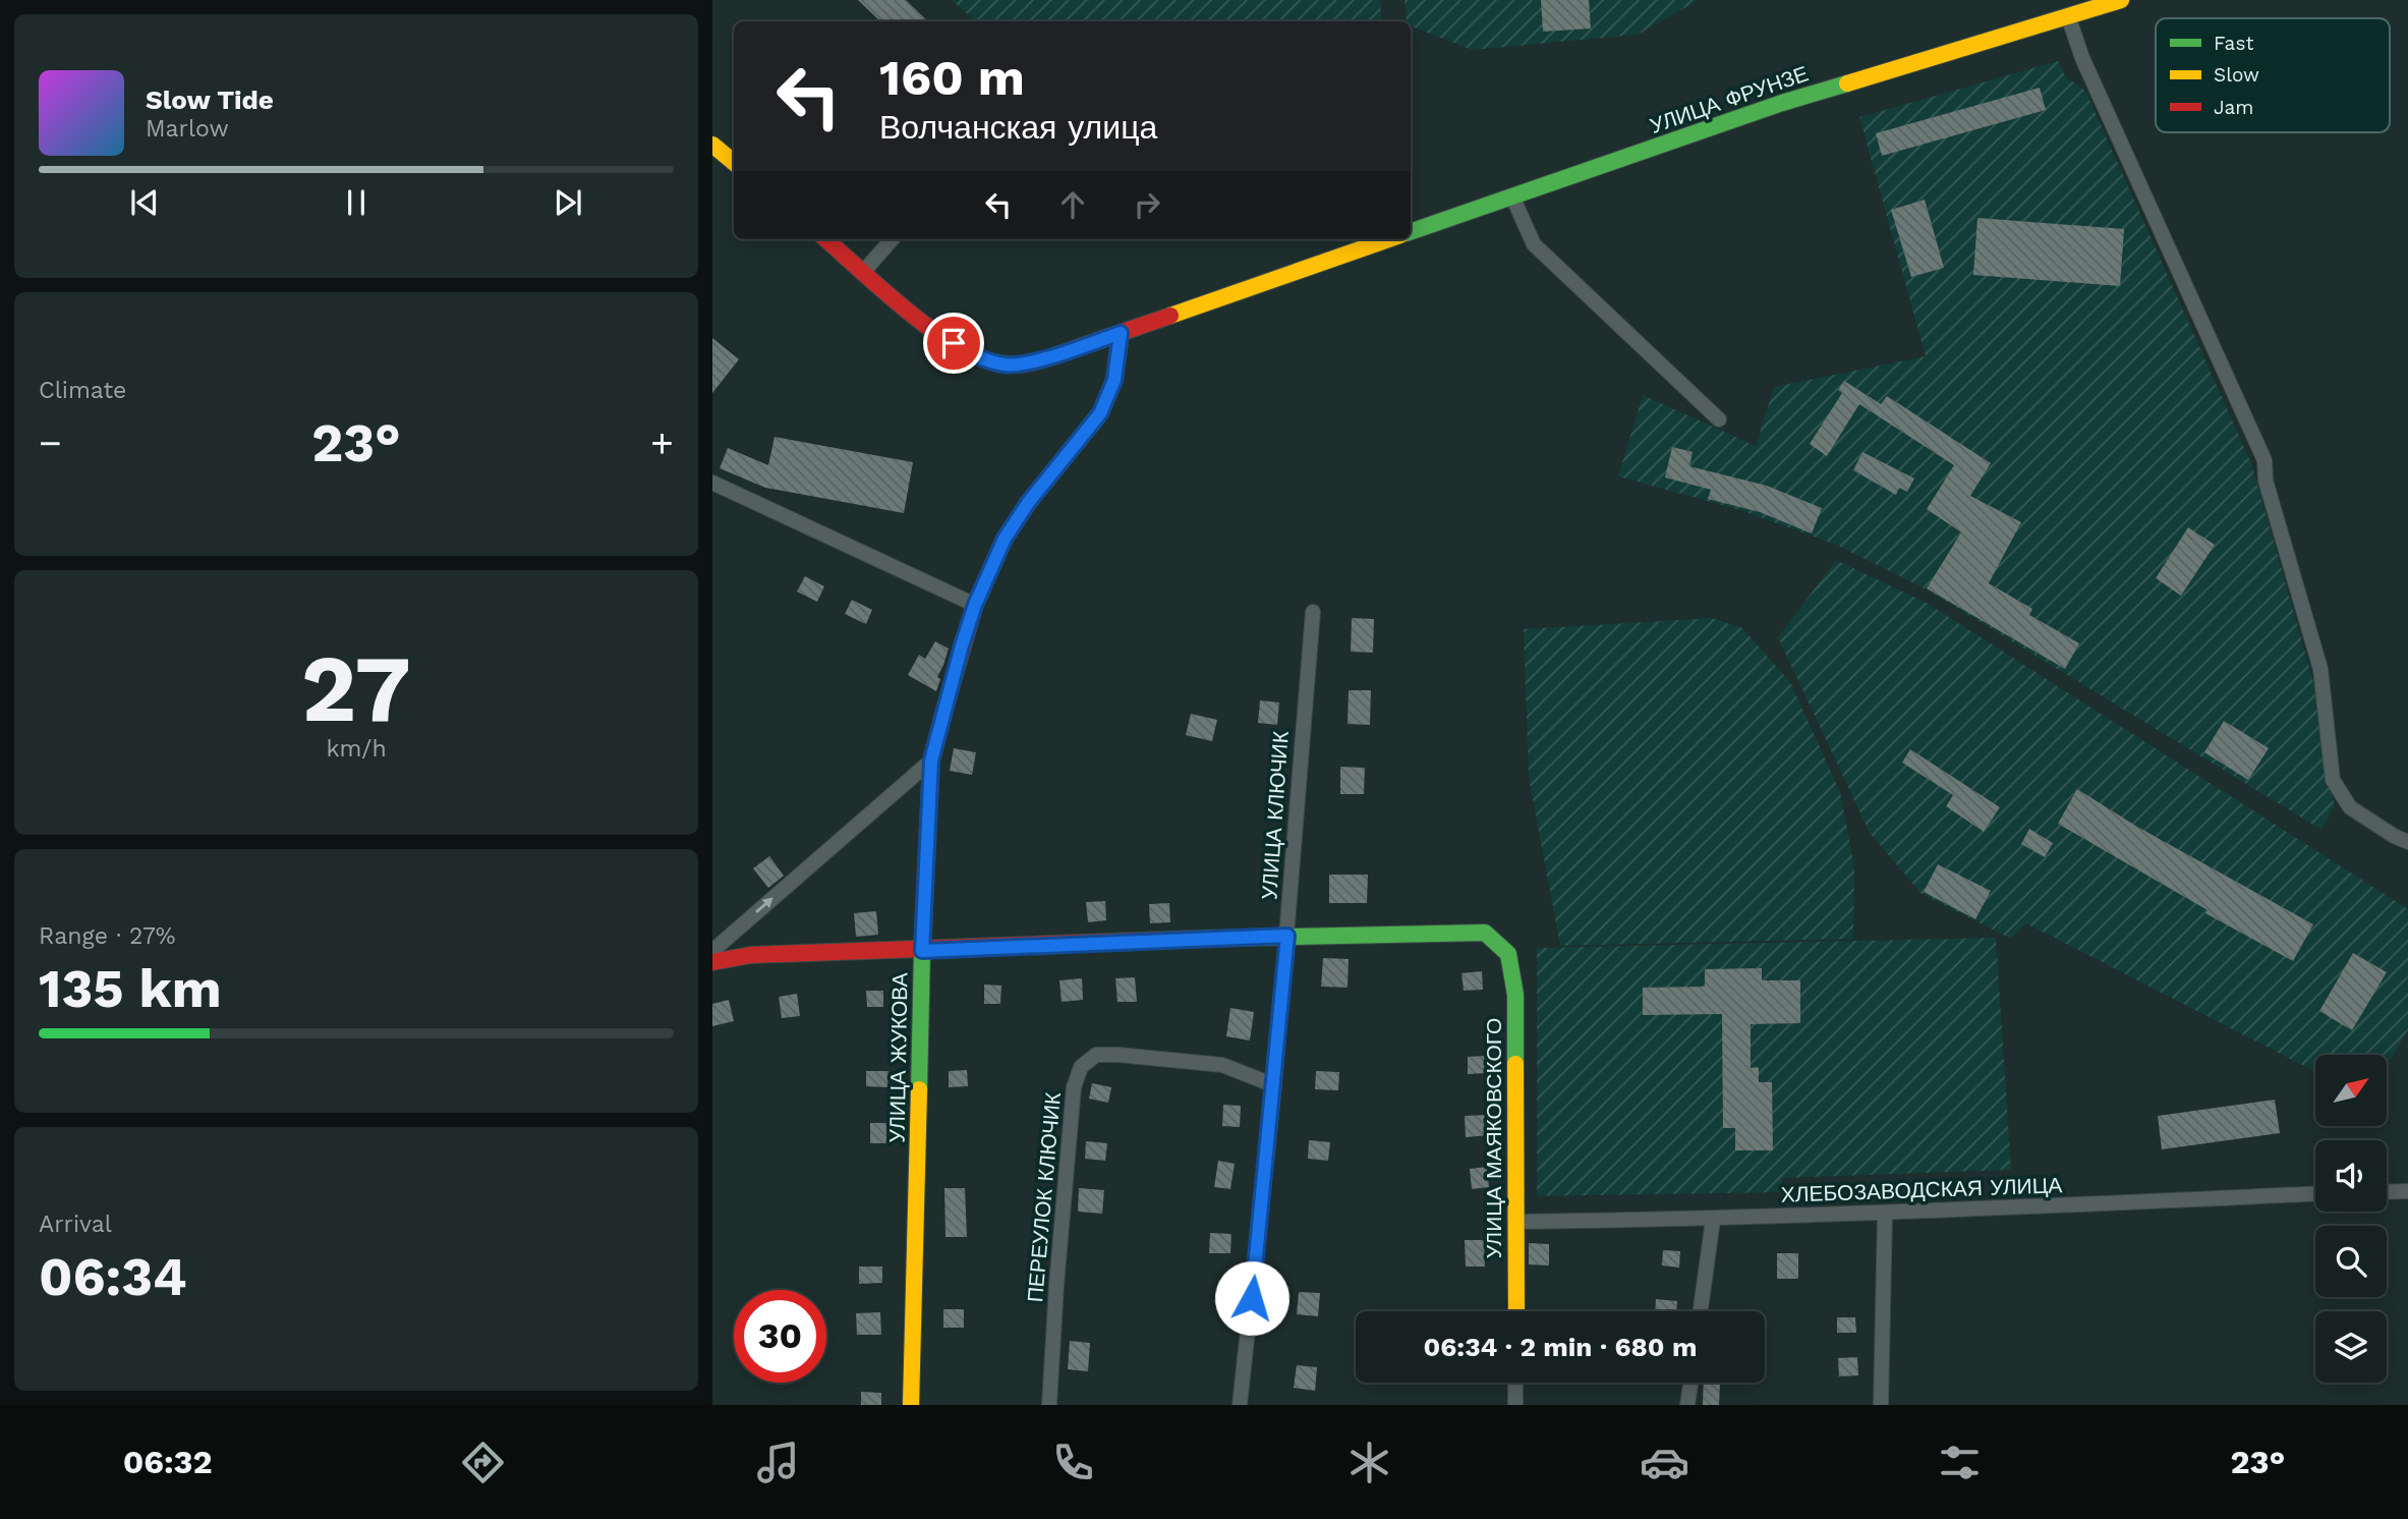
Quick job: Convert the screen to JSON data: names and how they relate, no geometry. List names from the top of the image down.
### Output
{
  "streets": {
    "street": [
      "УЛИЦА ФРУНЗЕ",
      "УЛИЦА КЛЮЧИК",
      "УЛИЦА ЖУКОВА",
      "УЛИЦА МАЯКОВСКОГО",
      "ХЛЕБОЗАВОДСКАЯ УЛИЦА",
      "ПЕРЕУЛОК КЛЮЧИК"
    ]
  },
  "crossings": [
    ["УЛИЦА КЛЮЧИК", "УЛИЦА МАЯКОВСКОГО"],
    ["УЛИЦА КЛЮЧИК", "ПЕРЕУЛОК КЛЮЧИК"],
    ["УЛИЦА МАЯКОВСКОГО", "ХЛЕБОЗАВОДСКАЯ УЛИЦА"]
  ],
  "legend": ["Fast", "Slow", "Jam"],
  "north": "top right",
  "page": {
    "turn": ["160 m", "Волчанская улица"],
    "song": ["Slow Tide", "Marlow"],
    "tile": [
      "Climate",
      ["27", "km/h"],
      ["Range · 27%", "135 km"],
      ["Arrival", "06:34"]
    ],
    "heat": ["−", "23°", "+"],
    "limit": "30",
    "trip": "06:34 · 2 min · 680 m",
    "tabs": ["06:32", "23°"]
  }
}
